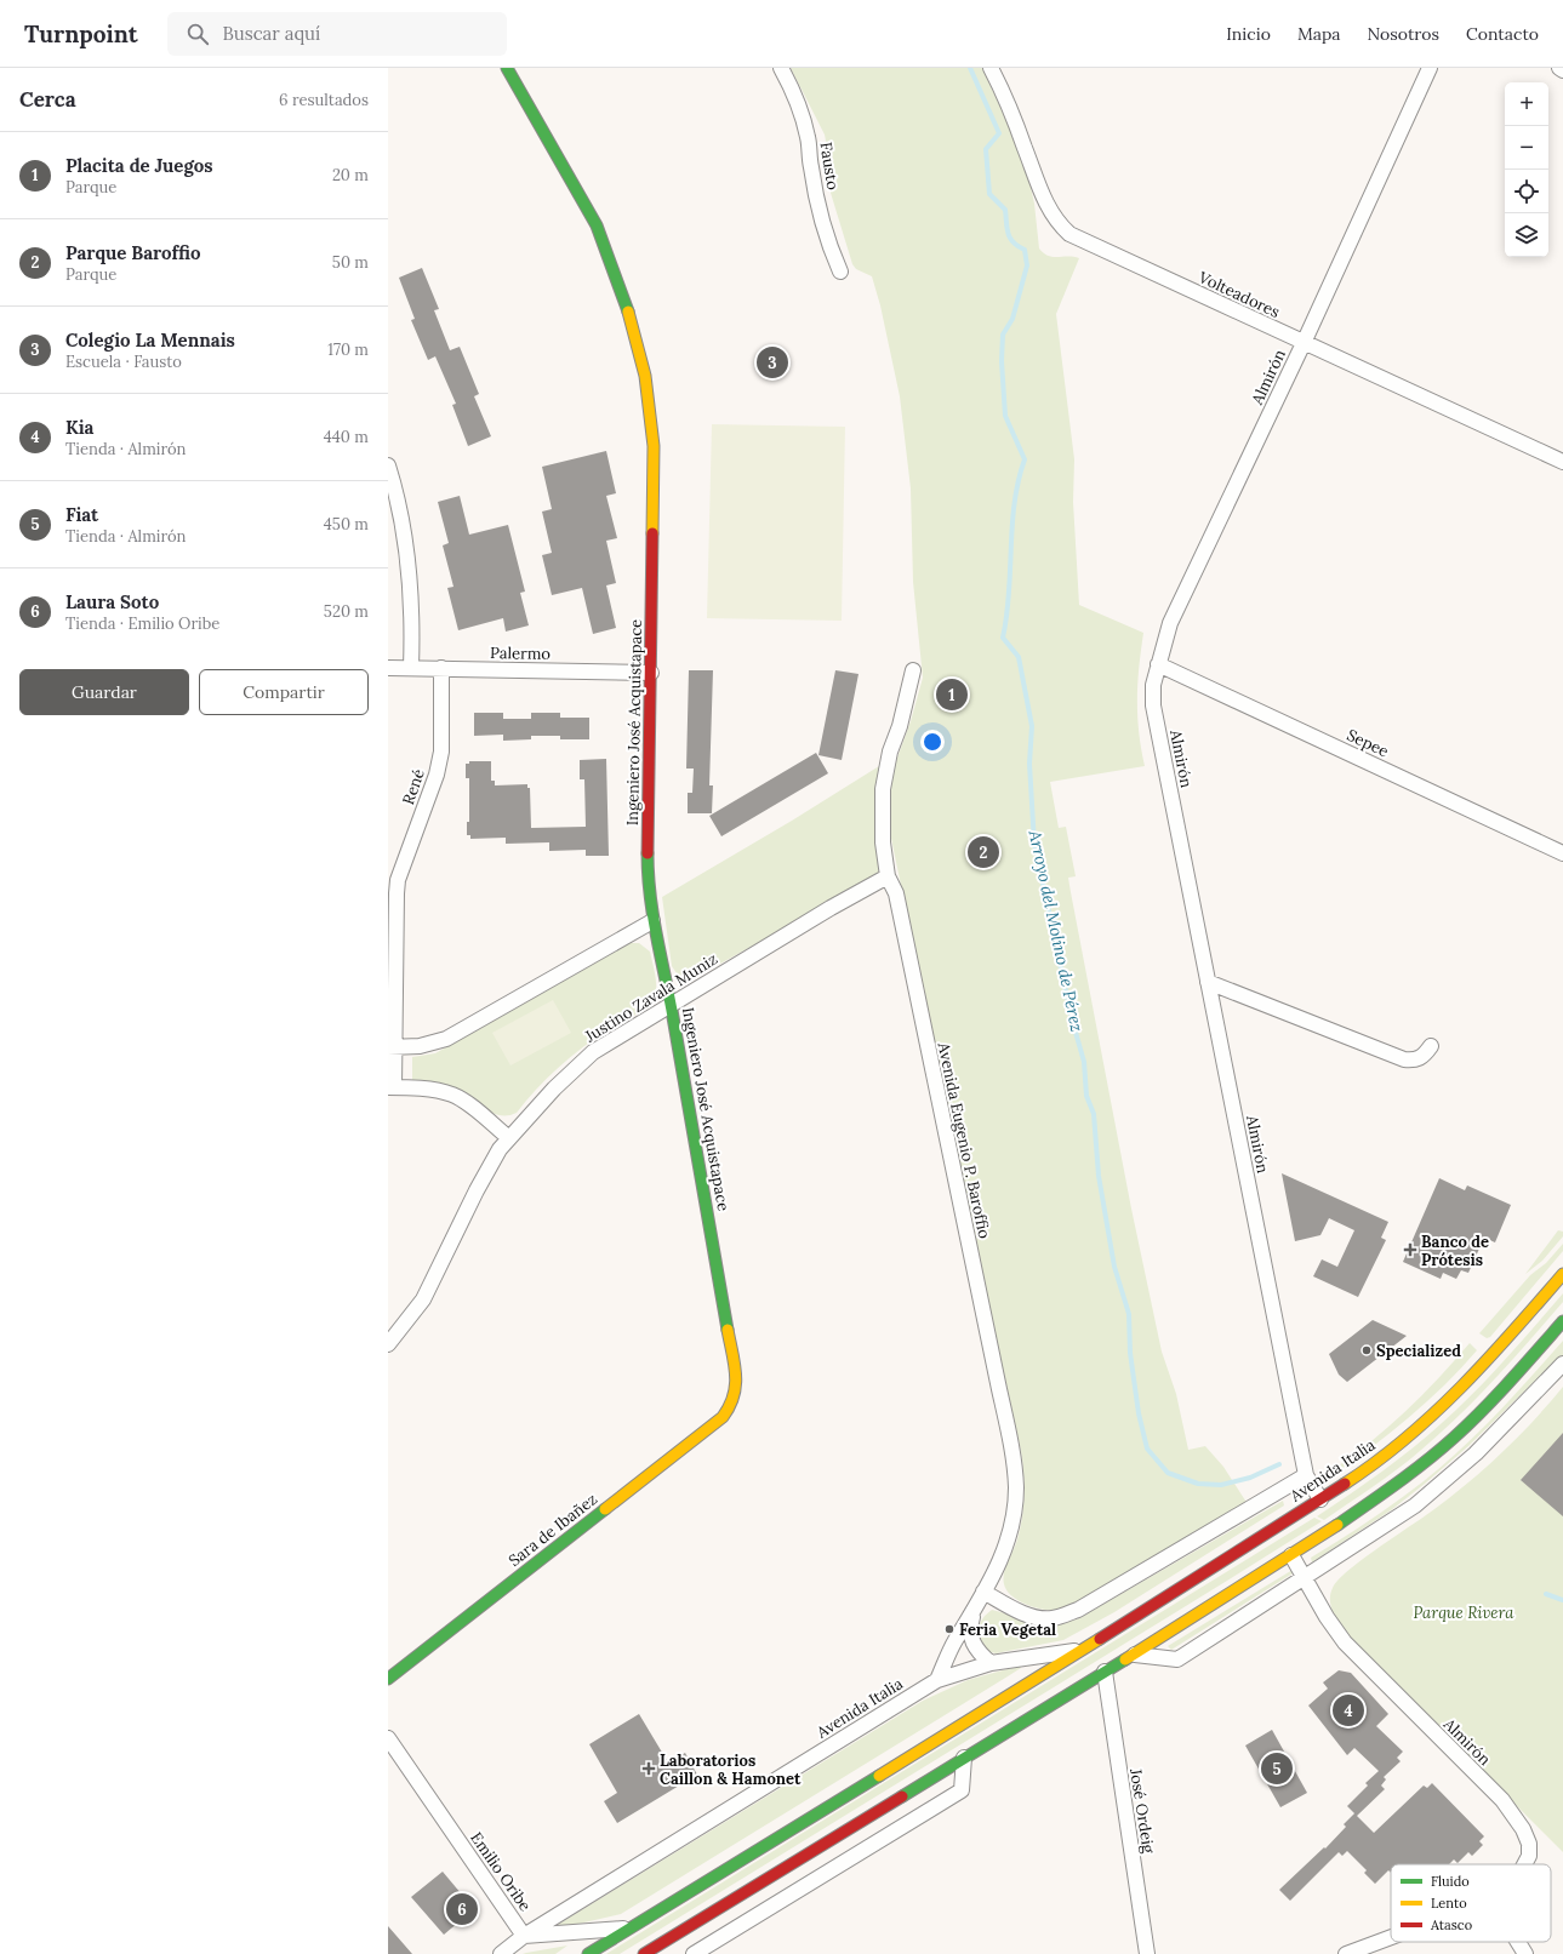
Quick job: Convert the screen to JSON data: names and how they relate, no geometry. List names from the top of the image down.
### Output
{
  "streets": {
    "main road": ["Ingeniero José Acquistapace", "Avenida Italia", "Sara de Ibañez"],
    "street": [
      "Fausto",
      "Volteadores",
      "Almirón",
      "Palermo",
      "Sepee",
      "René",
      "Justino Zavala Muniz",
      "Avenida Eugenio P. Baroffio",
      "José Ordeig",
      "Emilio Oribe"
    ]
  },
  "crossings": [
    ["Volteadores", "Almirón"],
    ["Almirón", "Sepee"],
    ["Almirón", "Avenida Italia"],
    ["Palermo", "Ingeniero José Acquistapace"],
    ["Palermo", "René"],
    ["Ingeniero José Acquistapace", "Justino Zavala Muniz"],
    ["Ingeniero José Acquistapace", "Sara de Ibañez"],
    ["Justino Zavala Muniz", "Avenida Eugenio P. Baroffio"],
    ["Avenida Eugenio P. Baroffio", "Avenida Italia"],
    ["Avenida Italia", "Emilio Oribe"]
  ],
  "water": ["Arroyo del Molino de Pérez"],
  "parks": ["Parque Rivera"],
  "places": {
    "health": ["Banco de Prótesis", "Laboratorios Caillon & Hamonet"],
    "other": ["Specialized", "Feria Vegetal"]
  },
  "legend": ["Fluido", "Lento", "Atasco"],
  "page": {
    "header": "Turnpoint",
    "search": "Buscar aquí",
    "nav": [
      "Inicio",
      "Mapa",
      "Nosotros",
      "Contacto"
    ],
    "heading": ["Cerca", "6 resultados"],
    "map_buttons": ["+", "−"],
    "list": [
      {
        "mark": "1",
        "name": "Placita de Juegos",
        "note": "Parque",
        "value": "20 m"
      },
      {
        "mark": "2",
        "name": "Parque Baroffio",
        "note": "Parque",
        "value": "50 m"
      },
      {
        "mark": "3",
        "name": "Colegio La Mennais",
        "note": "Escuela · Fausto",
        "value": "170 m"
      },
      {
        "mark": "4",
        "name": "Kia",
        "note": "Tienda · Almirón",
        "value": "440 m"
      },
      {
        "mark": "5",
        "name": "Fiat",
        "note": "Tienda · Almirón",
        "value": "450 m"
      },
      {
        "mark": "6",
        "name": "Laura Soto",
        "note": "Tienda · Emilio Oribe",
        "value": "520 m"
      }
    ],
    "pins": [
      "3",
      "1",
      "2",
      "4",
      "5",
      "6"
    ],
    "buttons": ["Guardar", "Compartir"]
  }
}
